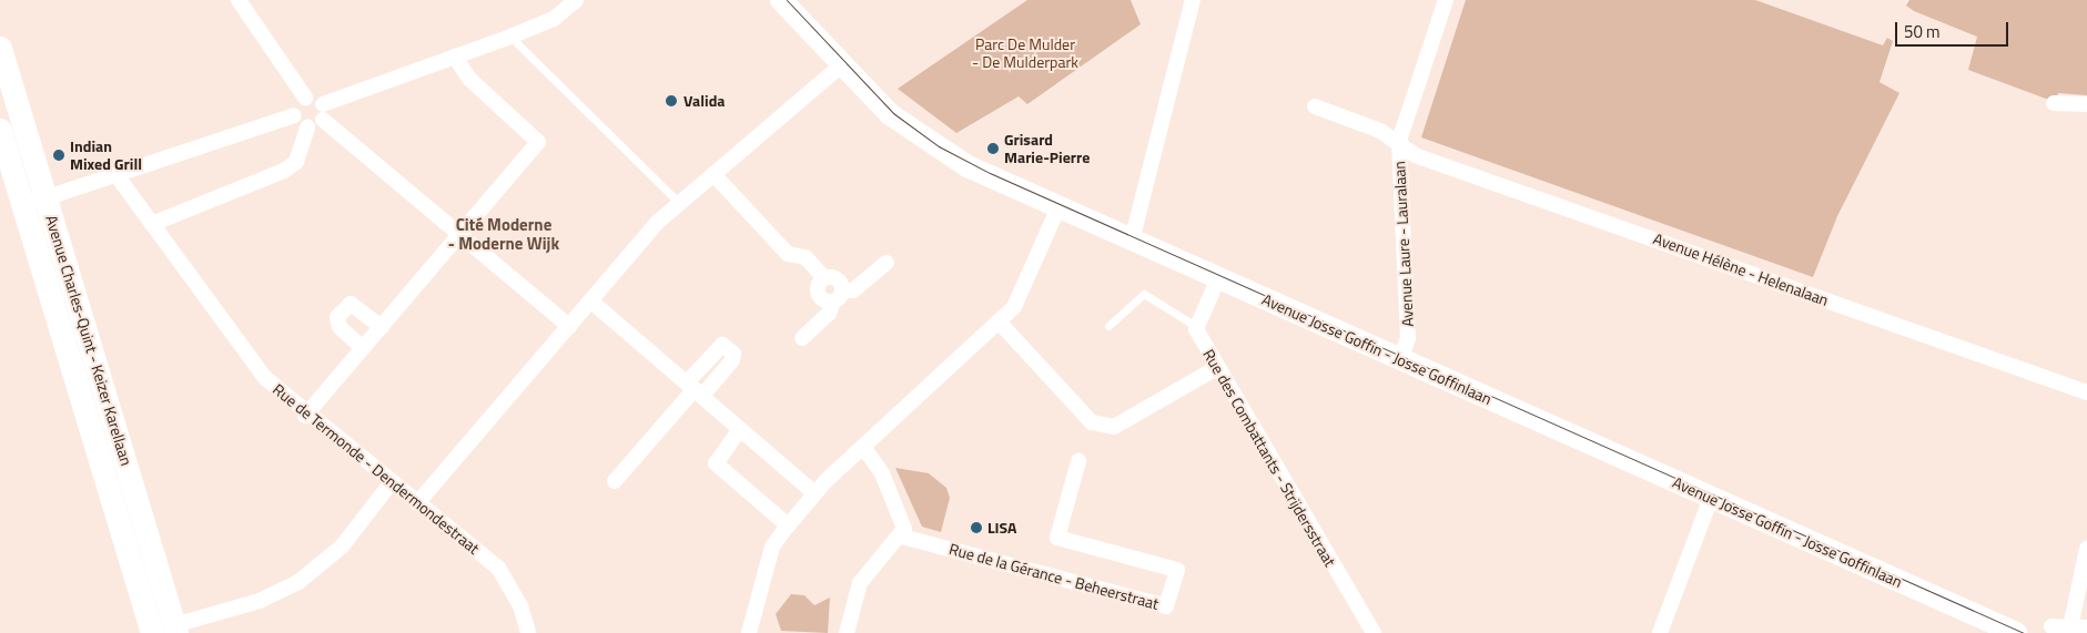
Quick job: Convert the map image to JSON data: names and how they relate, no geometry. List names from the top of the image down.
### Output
{
  "streets": {
    "main road": ["Avenue Charles-Quint - Keizer Karellaan", "Avenue Josse Goffin - Josse Goffinlaan"],
    "street": [
      "Avenue Laure - Lauralaan",
      "Avenue Hélène - Helenalaan",
      "Rue des Combattants - Strijdersstraat",
      "Rue de Termonde - Dendermondestraat",
      "Rue de la Gérance - Beheerstraat"
    ]
  },
  "crossings": [
    ["Avenue Laure - Lauralaan", "Avenue Hélène - Helenalaan"],
    ["Avenue Laure - Lauralaan", "Avenue Josse Goffin - Josse Goffinlaan"]
  ],
  "districts": ["Cité Moderne - Moderne Wijk"],
  "parks": ["Parc De Mulder - De Mulderpark"],
  "places": [
    "Valida",
    "Grisard Marie-Pierre",
    "Indian Mixed Grill",
    "LISA"
  ],
  "scale_bar": "50 m"
}
